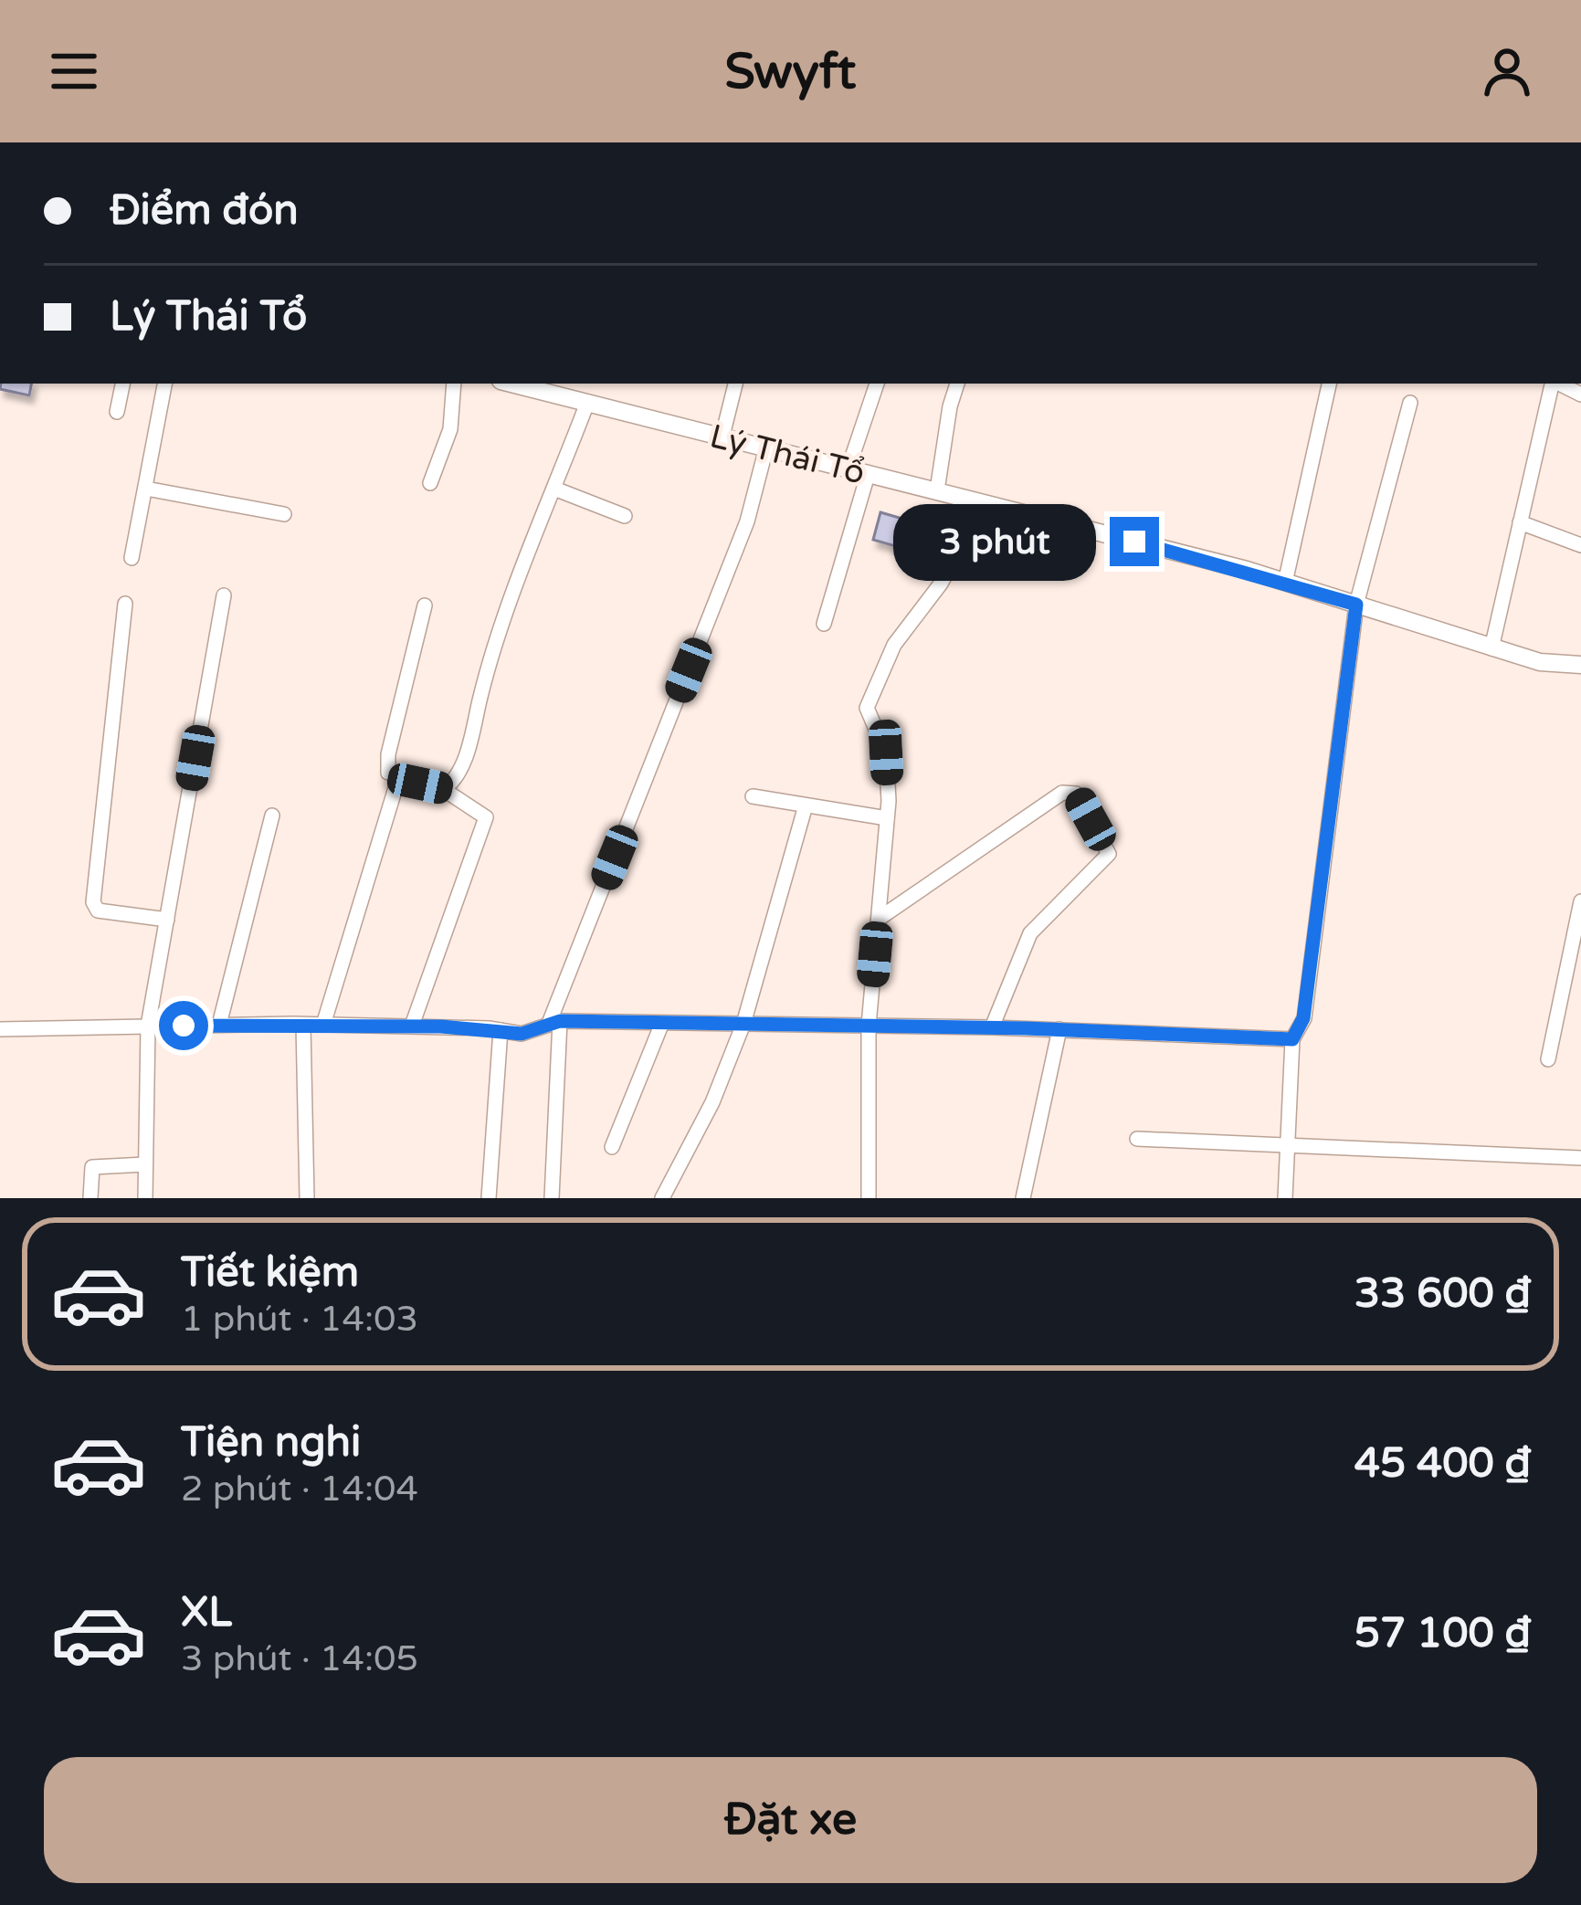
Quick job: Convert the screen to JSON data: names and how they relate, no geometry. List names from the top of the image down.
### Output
{
  "streets": {
    "main road": ["Lý Thái Tổ"]
  },
  "page": {
    "header": "Swyft",
    "banner": ["Điểm đón", "Lý Thái Tổ"],
    "bubble": "3 phút",
    "list": [
      {
        "name": "Tiết kiệm",
        "note": "1 phút · 14:03",
        "value": "33 600 ₫"
      },
      {
        "name": "Tiện nghi",
        "note": "2 phút · 14:04",
        "value": "45 400 ₫"
      },
      {
        "name": "XL",
        "note": "3 phút · 14:05",
        "value": "57 100 ₫"
      }
    ],
    "buttons": "Đặt xe"
  }
}
